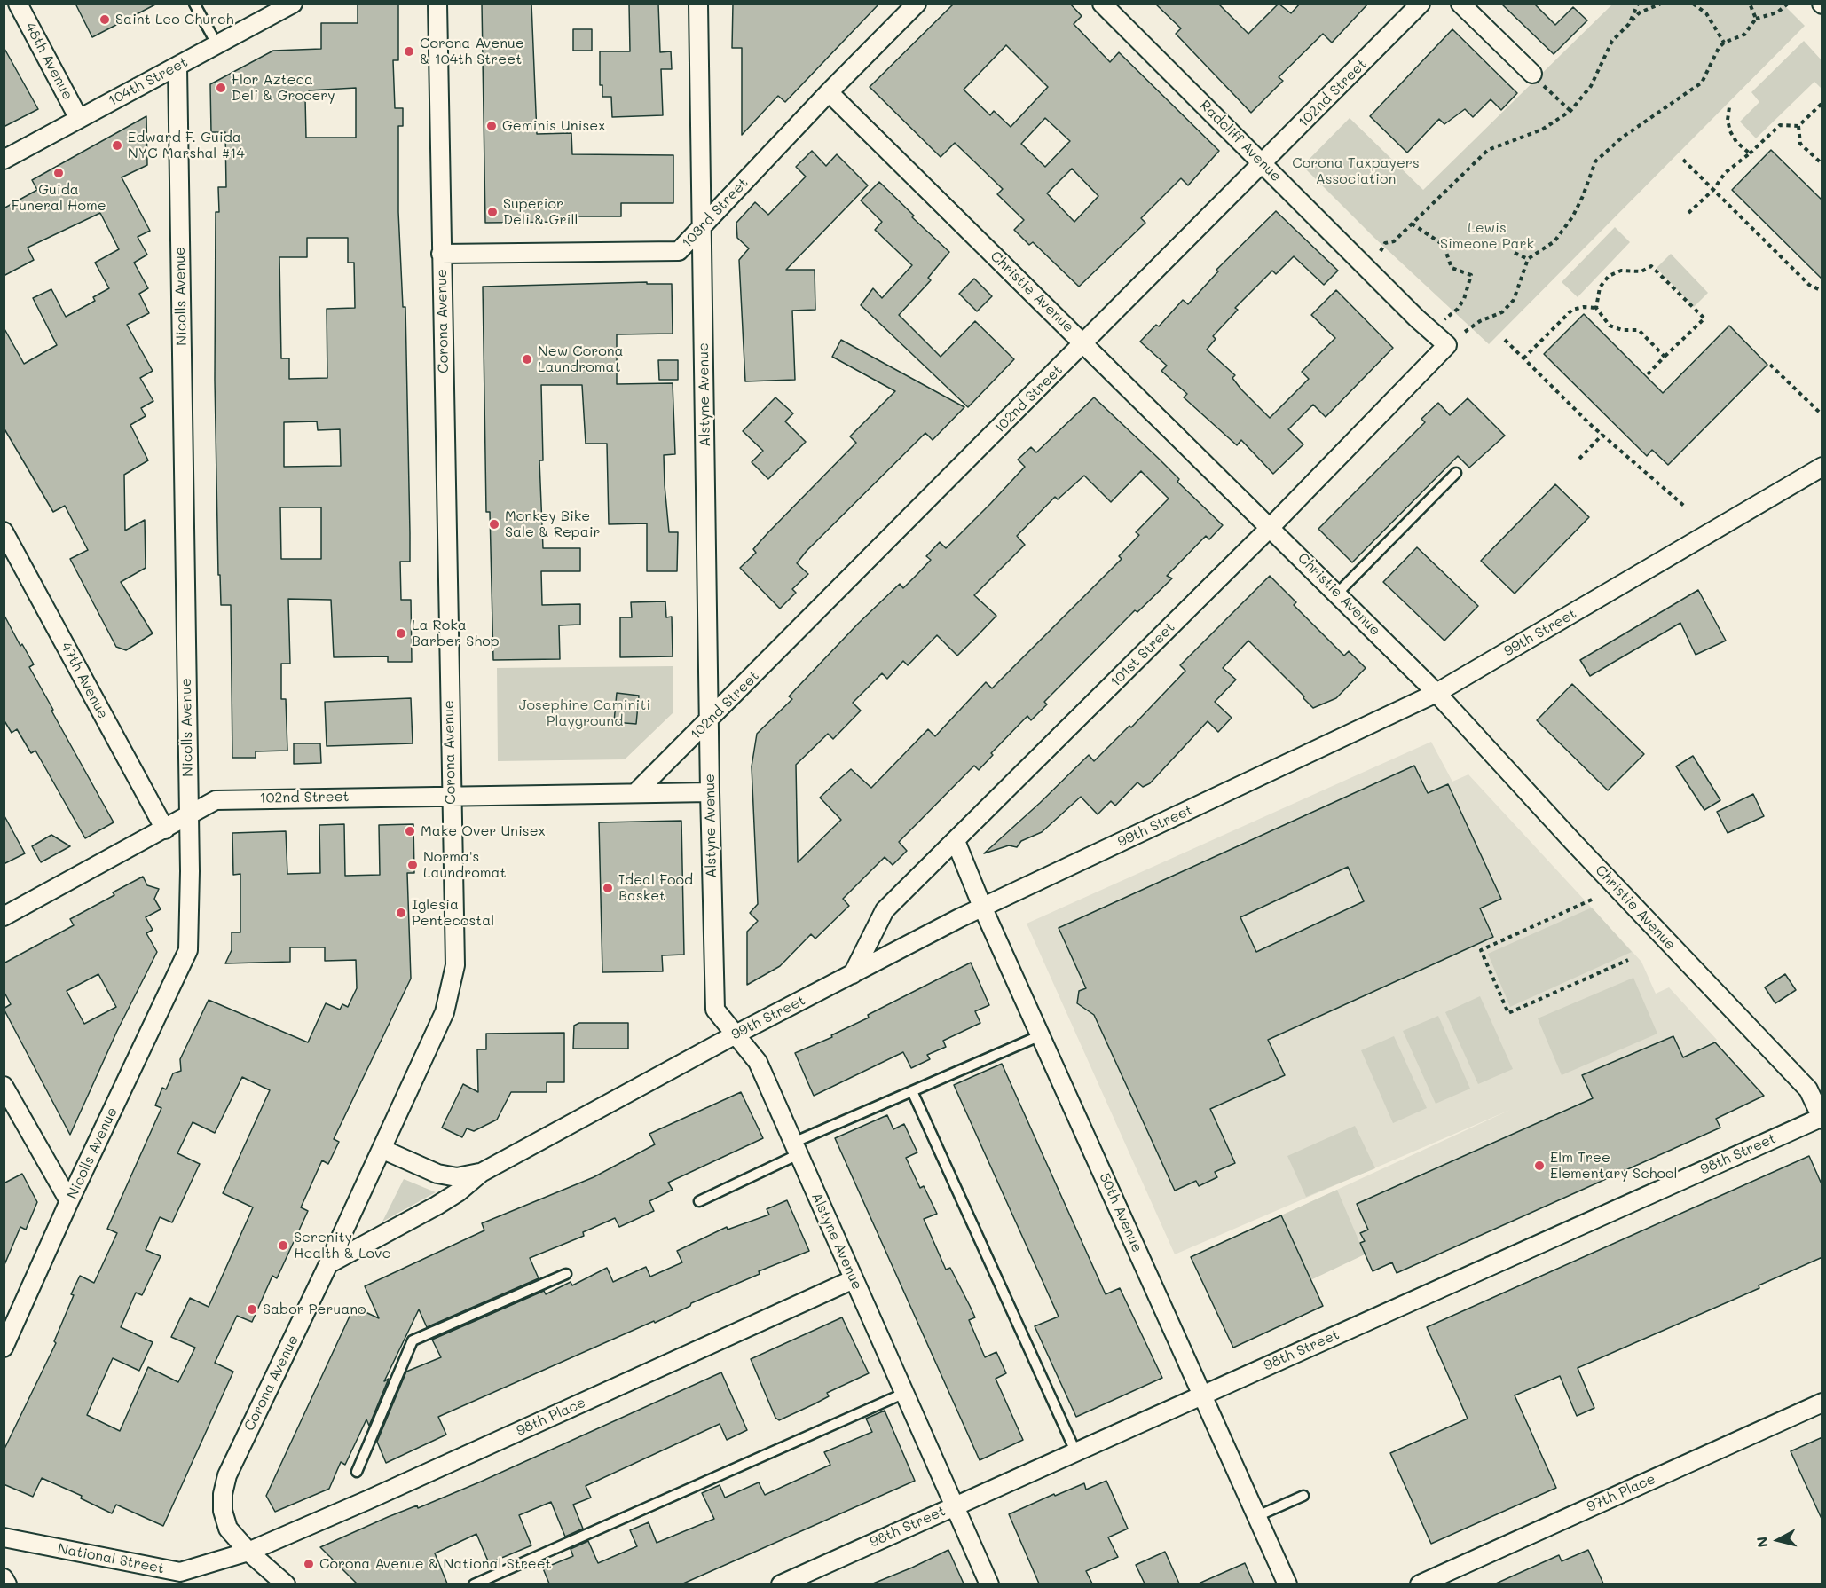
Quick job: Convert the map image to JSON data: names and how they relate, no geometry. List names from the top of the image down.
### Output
{
  "streets": {
    "street": [
      "48th Avenue",
      "104th Street",
      "102nd Street",
      "Radcliff Avenue",
      "103rd Street",
      "Christie Avenue",
      "Nicolls Avenue",
      "Corona Avenue",
      "Alstyne Avenue",
      "99th Street",
      "101st Street",
      "47th Avenue",
      "98th Street",
      "50th Avenue",
      "98th Place",
      "97th Place",
      "National Street"
    ]
  },
  "crossings": [
    ["48th Avenue", "104th Street"],
    ["104th Street", "Nicolls Avenue"],
    ["102nd Street", "Radcliff Avenue"],
    ["102nd Street", "Christie Avenue"],
    ["102nd Street", "Nicolls Avenue"],
    ["102nd Street", "Corona Avenue"],
    ["102nd Street", "Alstyne Avenue"],
    ["102nd Street", "47th Avenue"],
    ["Radcliff Avenue", "101st Street"],
    ["103rd Street", "Christie Avenue"],
    ["103rd Street", "Corona Avenue"],
    ["103rd Street", "Alstyne Avenue"],
    ["Christie Avenue", "99th Street"],
    ["Christie Avenue", "101st Street"],
    ["Christie Avenue", "98th Street"],
    ["Corona Avenue", "99th Street"],
    ["Corona Avenue", "98th Place"],
    ["Corona Avenue", "National Street"],
    ["Alstyne Avenue", "99th Street"],
    ["Alstyne Avenue", "98th Street"],
    ["Alstyne Avenue", "98th Place"],
    ["99th Street", "101st Street"],
    ["99th Street", "50th Avenue"],
    ["101st Street", "50th Avenue"],
    ["98th Street", "50th Avenue"],
    ["98th Place", "National Street"]
  ],
  "parks": ["Corona Taxpayers Association", "Lewis Simeone Park", "Josephine Caminiti Playground"],
  "places": [
    "Saint Leo Church",
    "Corona Avenue & 104th Street",
    "Flor Azteca Deli & Grocery",
    "Geminis Unisex",
    "Edward F. Guida NYC Marshal #14",
    "Guida Funeral Home",
    "Superior Deli & Grill",
    "New Corona Laundromat",
    "Monkey Bike Sale & Repair",
    "La Roka Barber Shop",
    "Make Over Unisex",
    "Norma's Laundromat",
    "Ideal Food Basket",
    "Iglesia Pentecostal",
    "Elm Tree Elementary School",
    "Serenity Health & Love",
    "Sabor Peruano",
    "Corona Avenue & National Street"
  ],
  "north": "left"
}
